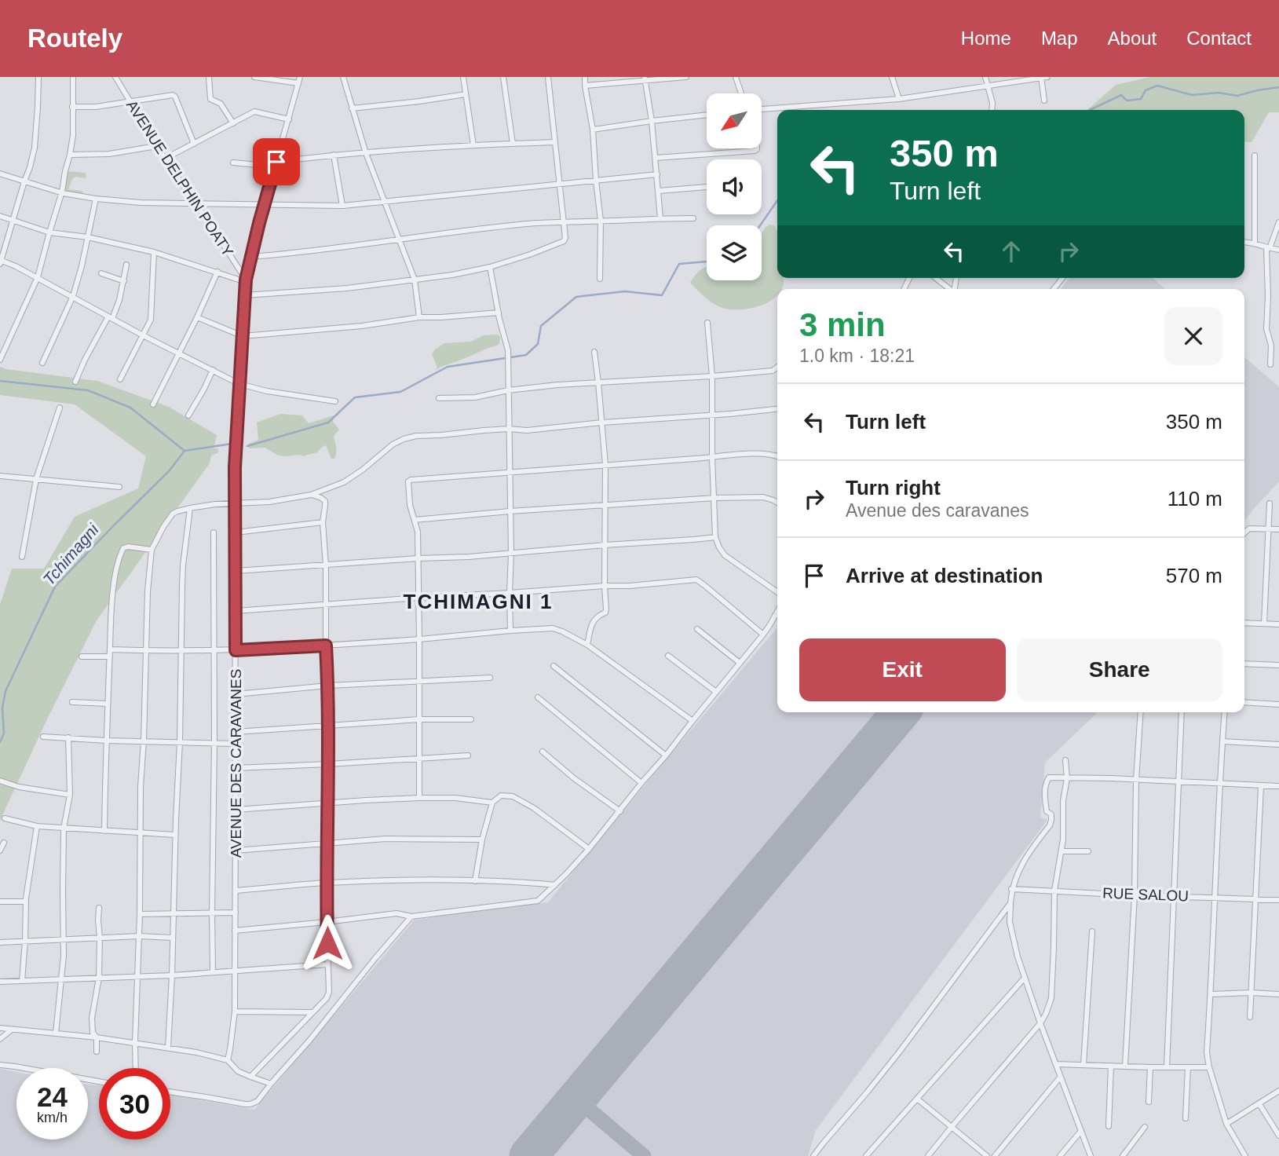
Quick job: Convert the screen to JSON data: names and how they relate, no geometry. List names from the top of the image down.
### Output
{
  "streets": {
    "street": ["AVENUE DELPHIN POATY", "AVENUE DES CARAVANES", "RUE SALOU"]
  },
  "crossings": [
    ["AVENUE DELPHIN POATY", "AVENUE DES CARAVANES"]
  ],
  "districts": ["TCHIMAGNI 1"],
  "water": ["Tchimagni"],
  "north": "bottom left",
  "page": {
    "header": "Routely",
    "nav": [
      "Home",
      "Map",
      "About",
      "Contact"
    ],
    "turn": ["350 m", "Turn left"],
    "heading": ["3 min", "1.0 km · 18:21"],
    "list": [
      {
        "name": "Turn left",
        "value": "350 m"
      },
      {
        "name": "Turn right",
        "note": "Avenue des caravanes",
        "value": "110 m"
      },
      {
        "name": "Arrive at destination",
        "value": "570 m"
      }
    ],
    "buttons": ["Exit", "Share"],
    "speed": "24 km/h",
    "limit": "30"
  }
}
